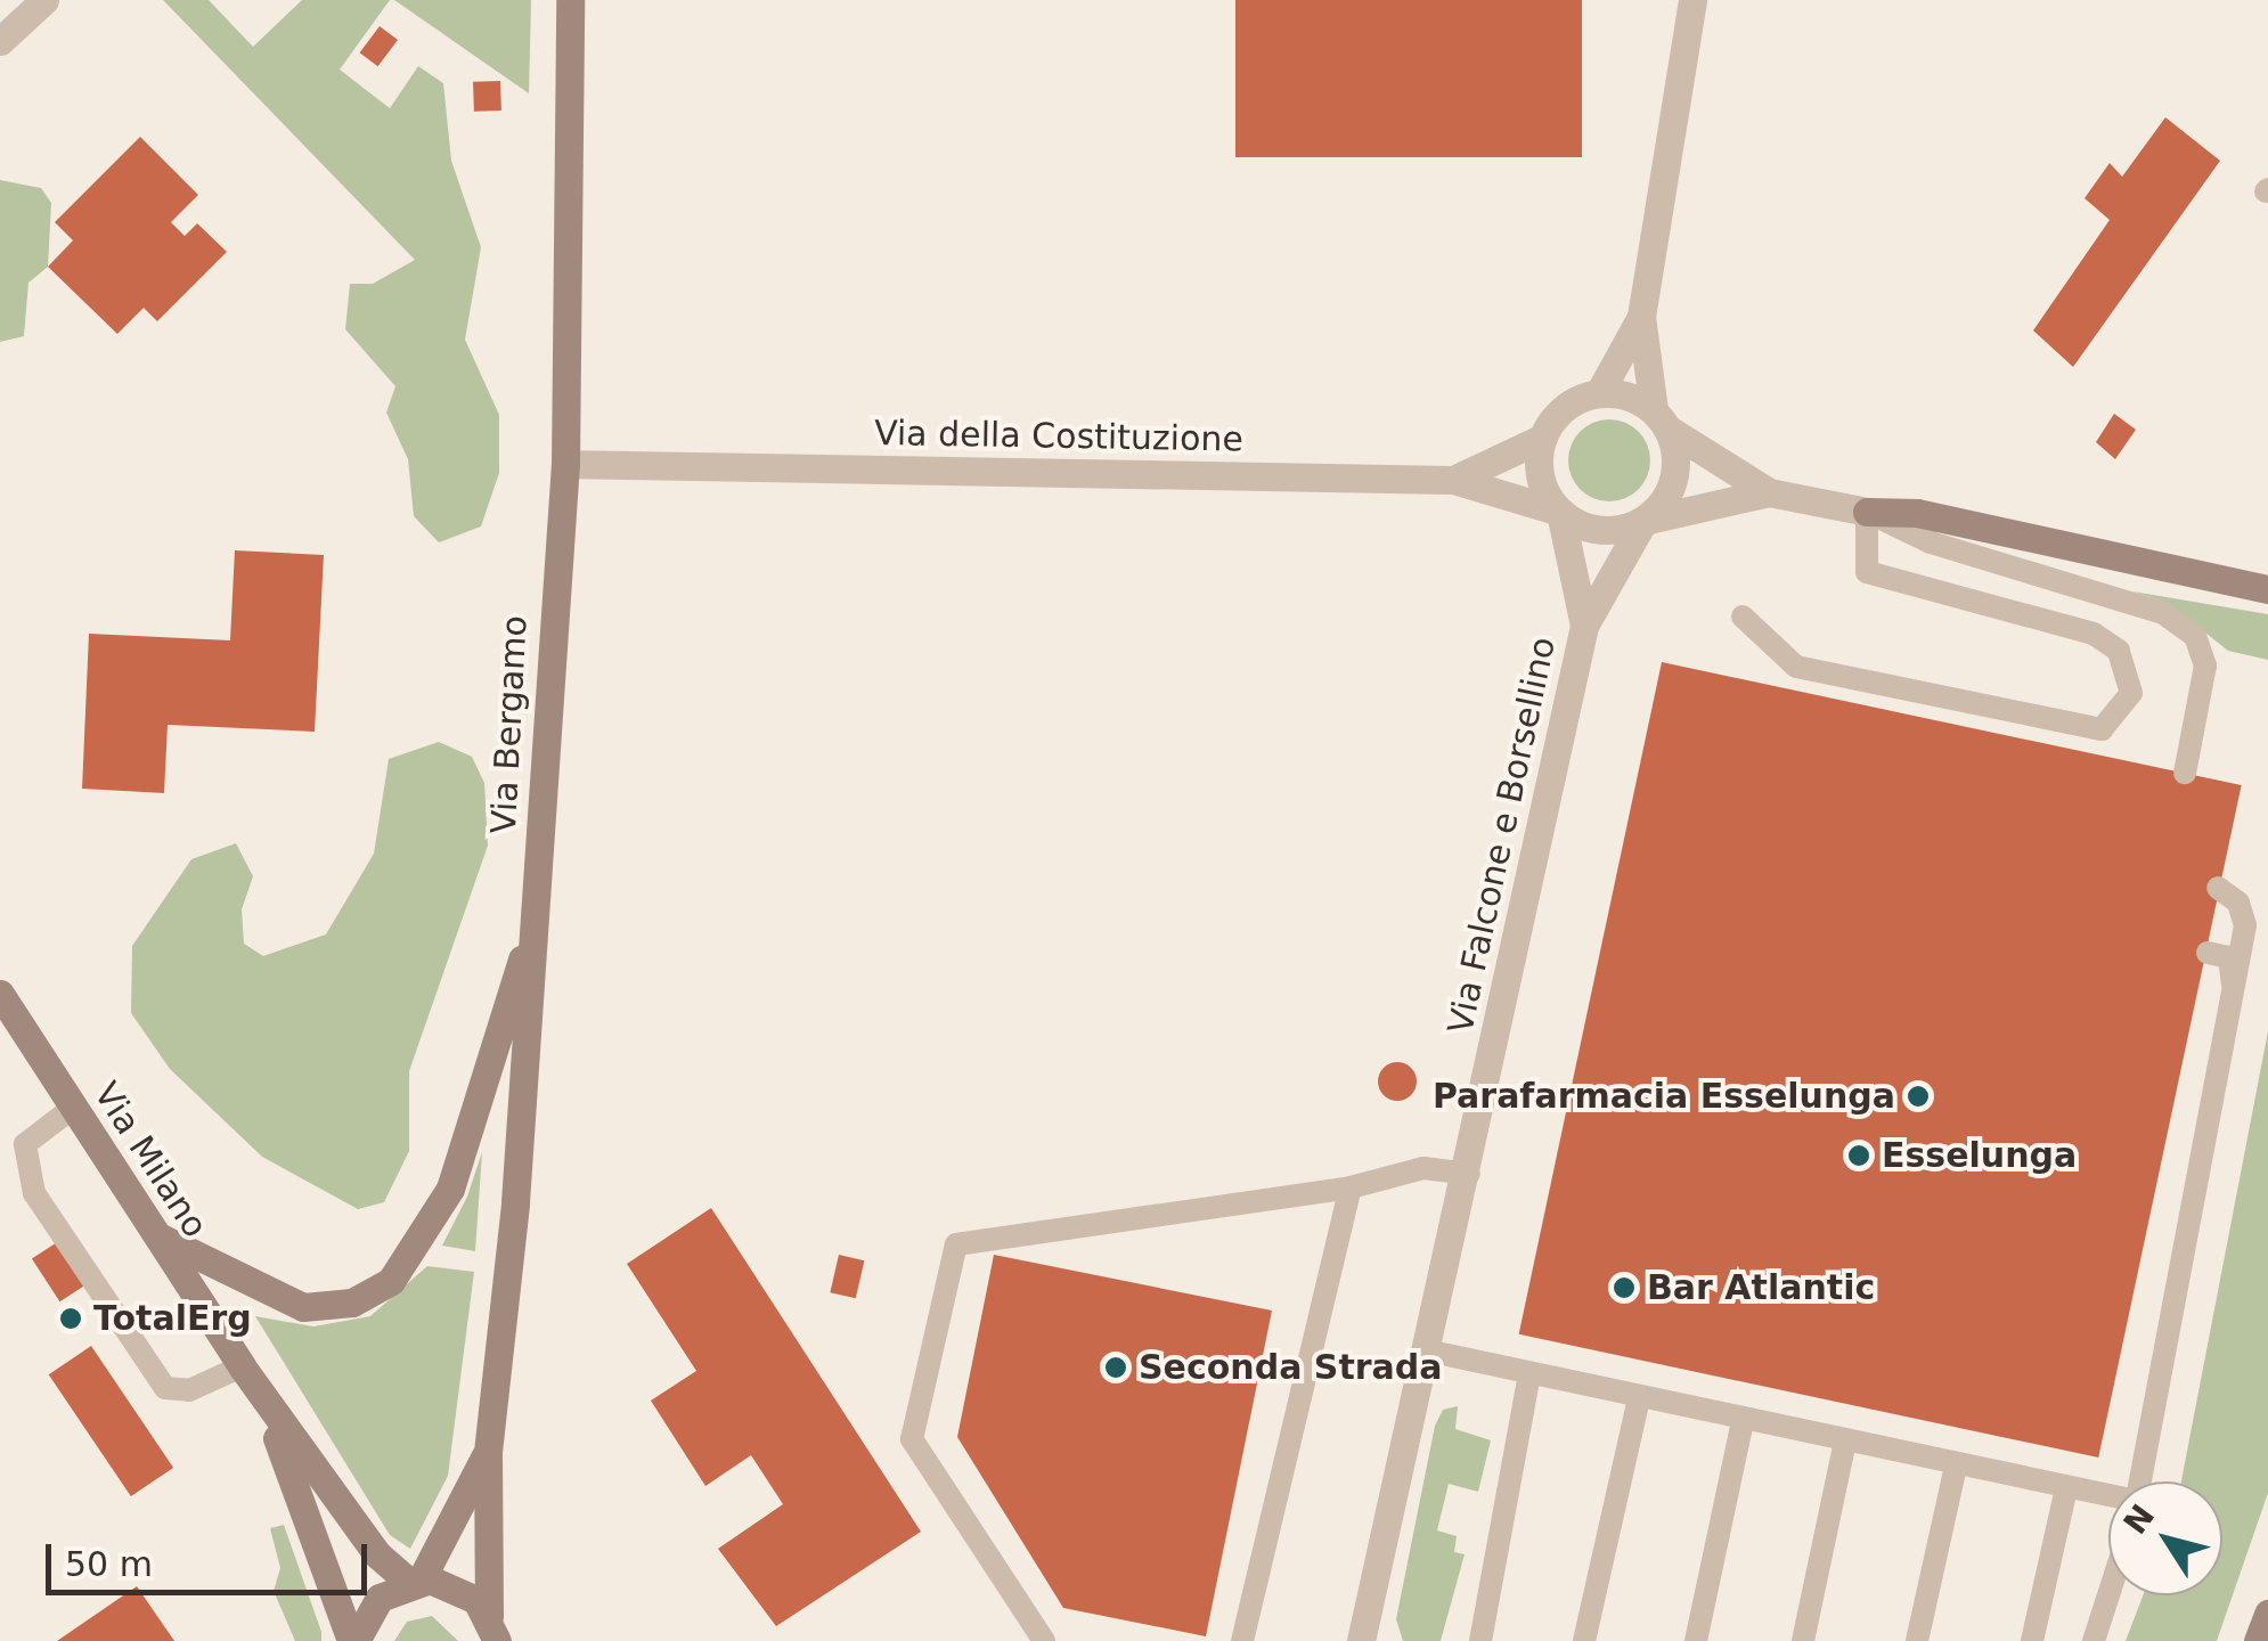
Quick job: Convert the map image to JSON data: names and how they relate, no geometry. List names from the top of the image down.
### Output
{
  "streets": {
    "street": [
      "Via della Costituzione",
      "Via Bergamo",
      "Via Falcone e Borsellino",
      "Via Milano"
    ]
  },
  "crossings": [
    ["Via della Costituzione", "Via Bergamo"],
    ["Via della Costituzione", "Via Falcone e Borsellino"],
    ["Via Bergamo", "Via Milano"]
  ],
  "places": [
    "Parafarmacia Esselunga",
    "Esselunga",
    "Bar Atlantic",
    "TotalErg",
    "Seconda Strada"
  ],
  "scale_bar": "50 m",
  "north": "top left"
}
